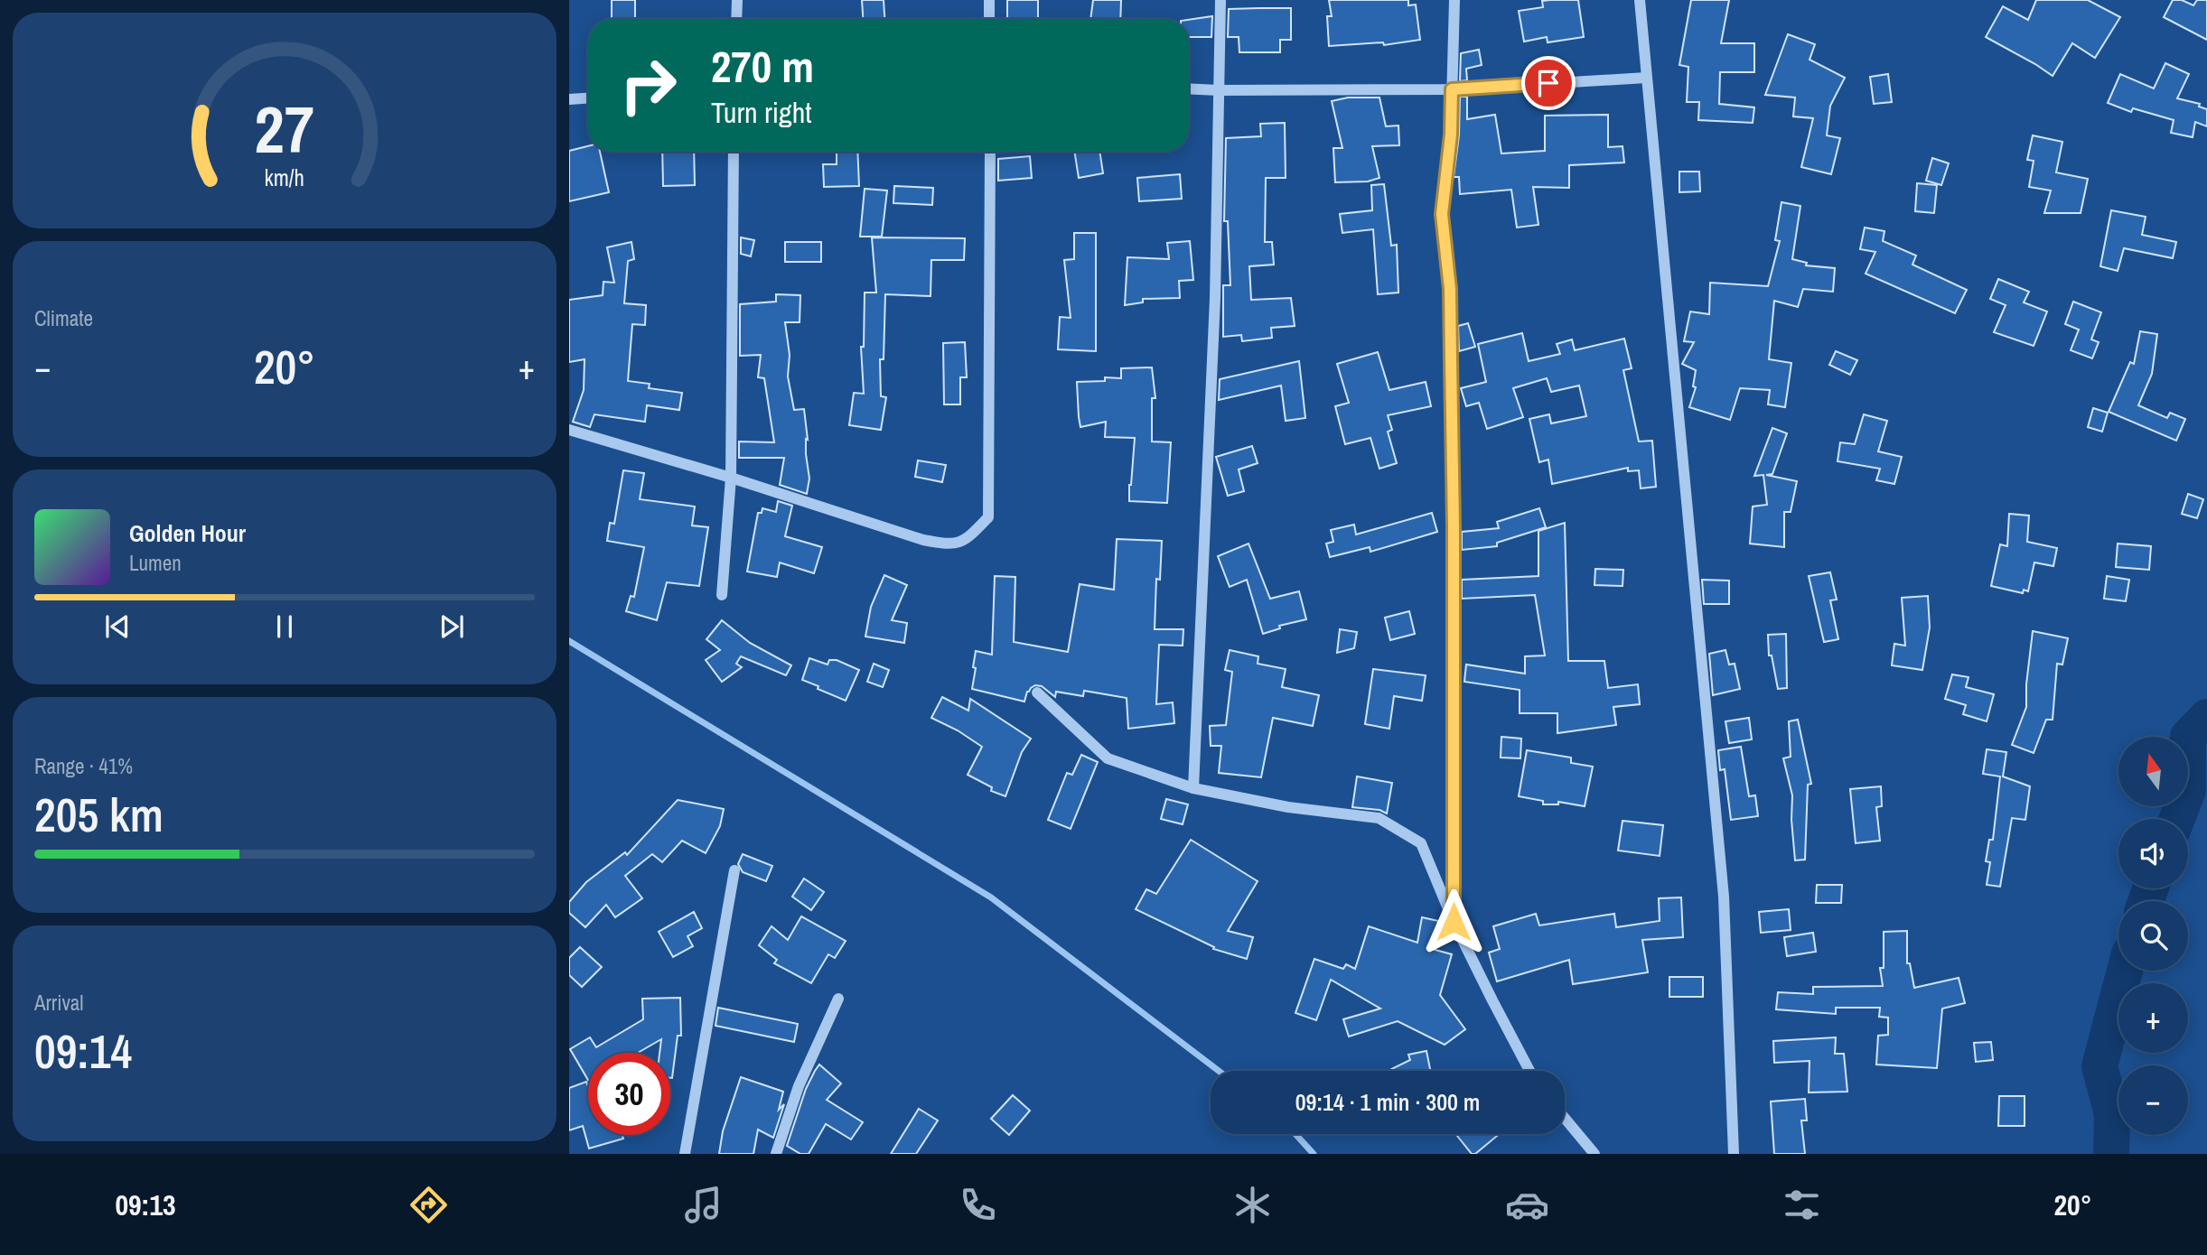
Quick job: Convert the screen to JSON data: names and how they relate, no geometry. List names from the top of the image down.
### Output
{
  "north": "top",
  "page": {
    "turn": ["270 m", "Turn right"],
    "tile": [
      "Climate",
      ["Range · 41%", "205 km"],
      ["Arrival", "09:14"]
    ],
    "heat": ["−", "20°", "+"],
    "song": ["Golden Hour", "Lumen"],
    "map_buttons": ["+", "−"],
    "limit": "30",
    "trip": "09:14 · 1 min · 300 m",
    "tabs": ["09:13", "20°"],
    "gauge": ["27", "km/h"]
  }
}
